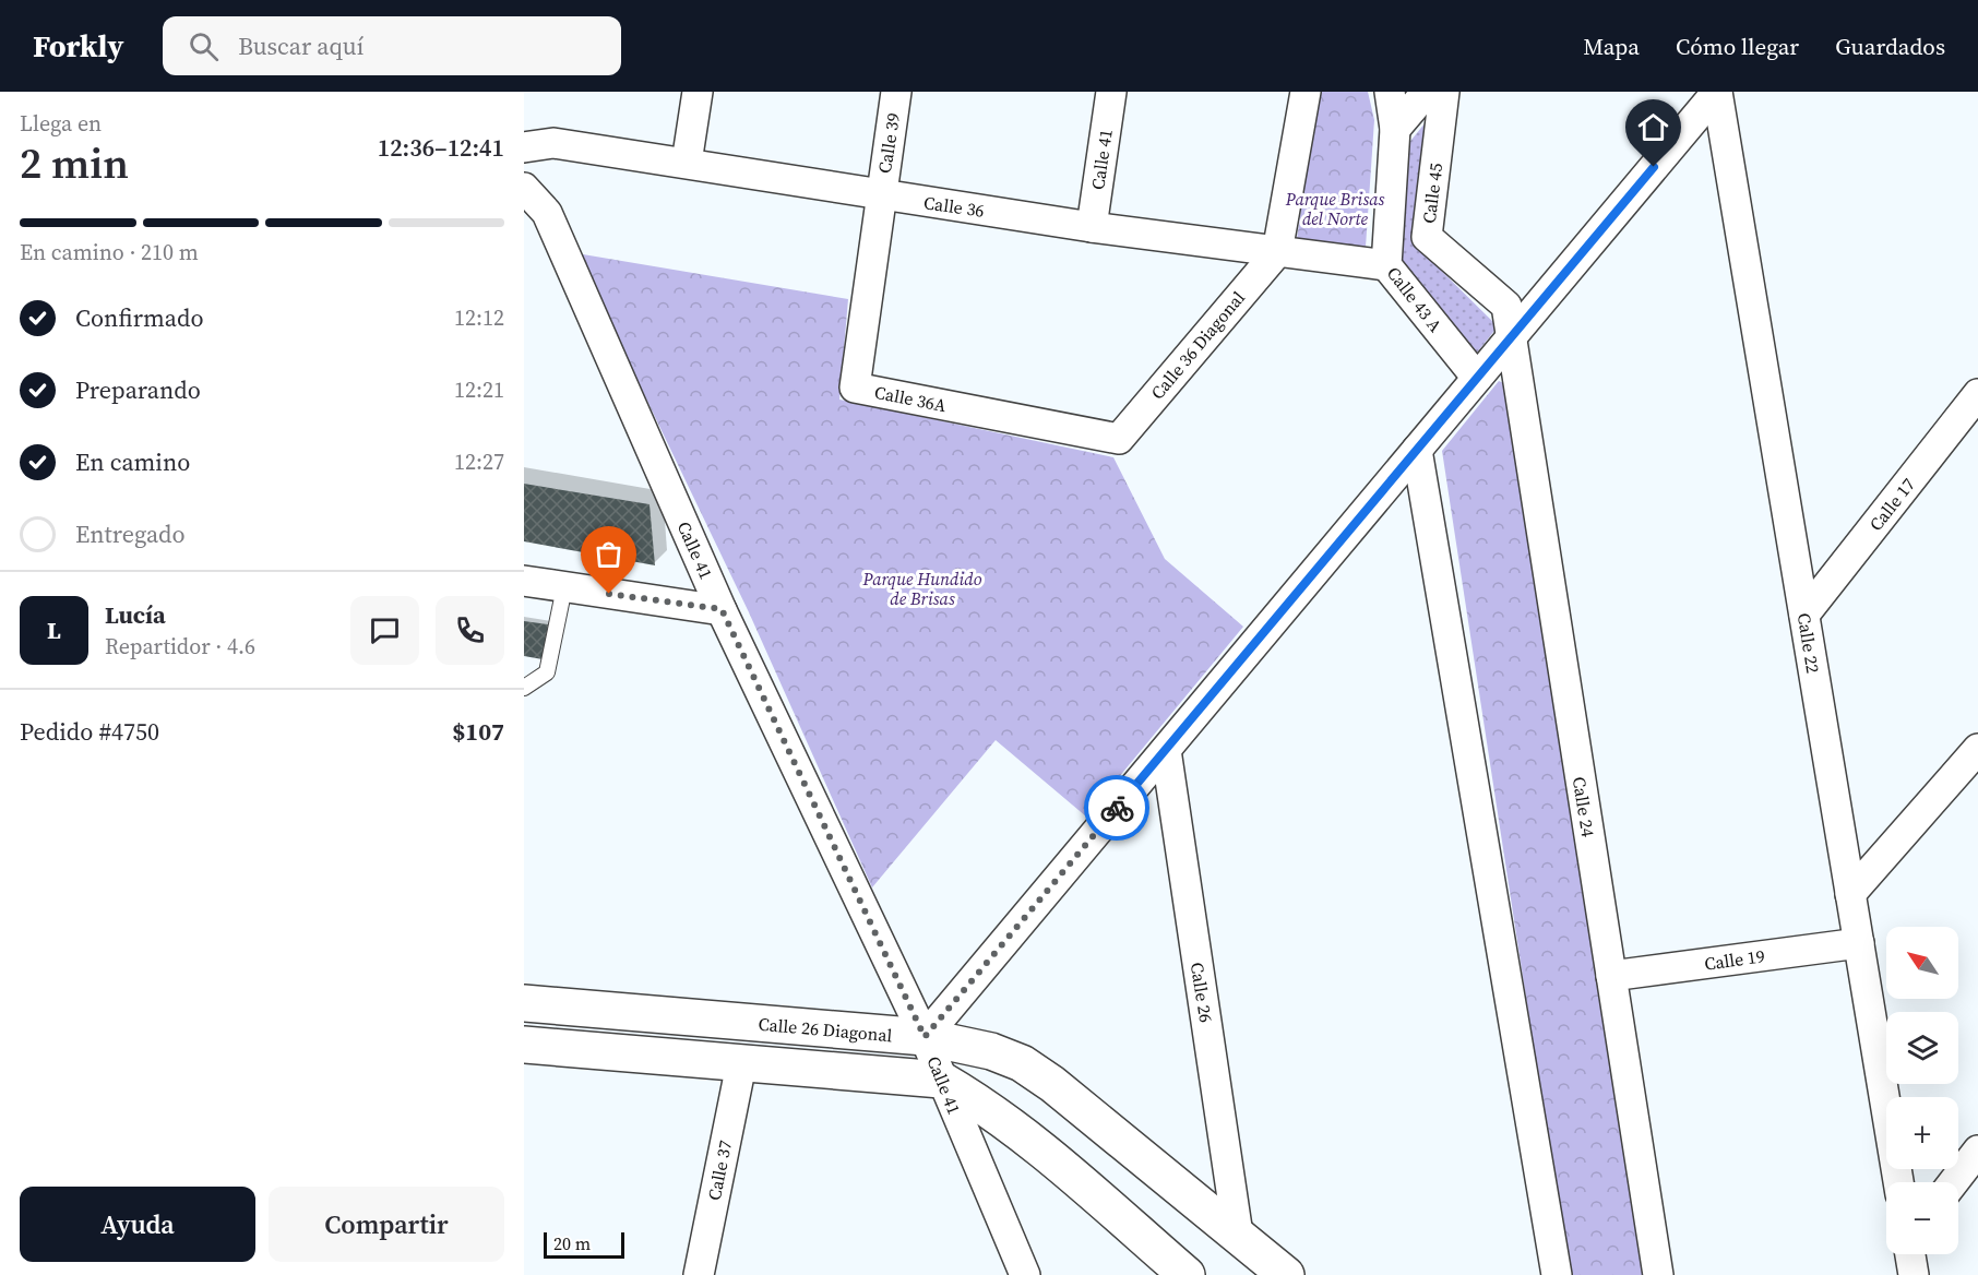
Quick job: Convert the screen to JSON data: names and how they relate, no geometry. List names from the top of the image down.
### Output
{
  "streets": {
    "street": [
      "Calle 39",
      "Calle 41",
      "Calle 45",
      "Calle 36",
      "Calle 43 A",
      "Calle 36 Diagonal",
      "Calle 36A",
      "Calle 17",
      "Calle 22",
      "Calle 24",
      "Calle 19",
      "Calle 26",
      "Calle 26 Diagonal",
      "Calle 37"
    ]
  },
  "crossings": [
    ["Calle 39", "Calle 36"],
    ["Calle 39", "Calle 36A"],
    ["Calle 41", "Calle 36"],
    ["Calle 41", "Calle 26 Diagonal"],
    ["Calle 45", "Calle 24"],
    ["Calle 36", "Calle 43 A"],
    ["Calle 36", "Calle 36 Diagonal"],
    ["Calle 36", "Calle 36A"],
    ["Calle 36 Diagonal", "Calle 36A"],
    ["Calle 17", "Calle 22"],
    ["Calle 22", "Calle 19"],
    ["Calle 24", "Calle 19"],
    ["Calle 26", "Calle 26 Diagonal"]
  ],
  "parks": ["Parque Brisas del Norte", "Parque Hundido de Brisas"],
  "scale_bar": "20 m",
  "north": "top left",
  "page": {
    "header": "Forkly",
    "search": "Buscar aquí",
    "nav": ["Mapa", "Cómo llegar", "Guardados"],
    "heading": ["2 min", "Llega en", "12:36–12:41"],
    "panel": [
      "Lucía",
      "Repartidor · 4.6",
      "Pedido #4750",
      "$107"
    ],
    "bar": "En camino · 210 m",
    "list": [
      ["Confirmado", "12:12"],
      ["Preparando", "12:21"],
      ["En camino", "12:27"],
      "Entregado"
    ],
    "round": "L",
    "map_buttons": ["+", "−"],
    "buttons": ["Ayuda", "Compartir"],
    "scale": "20 m"
  }
}
